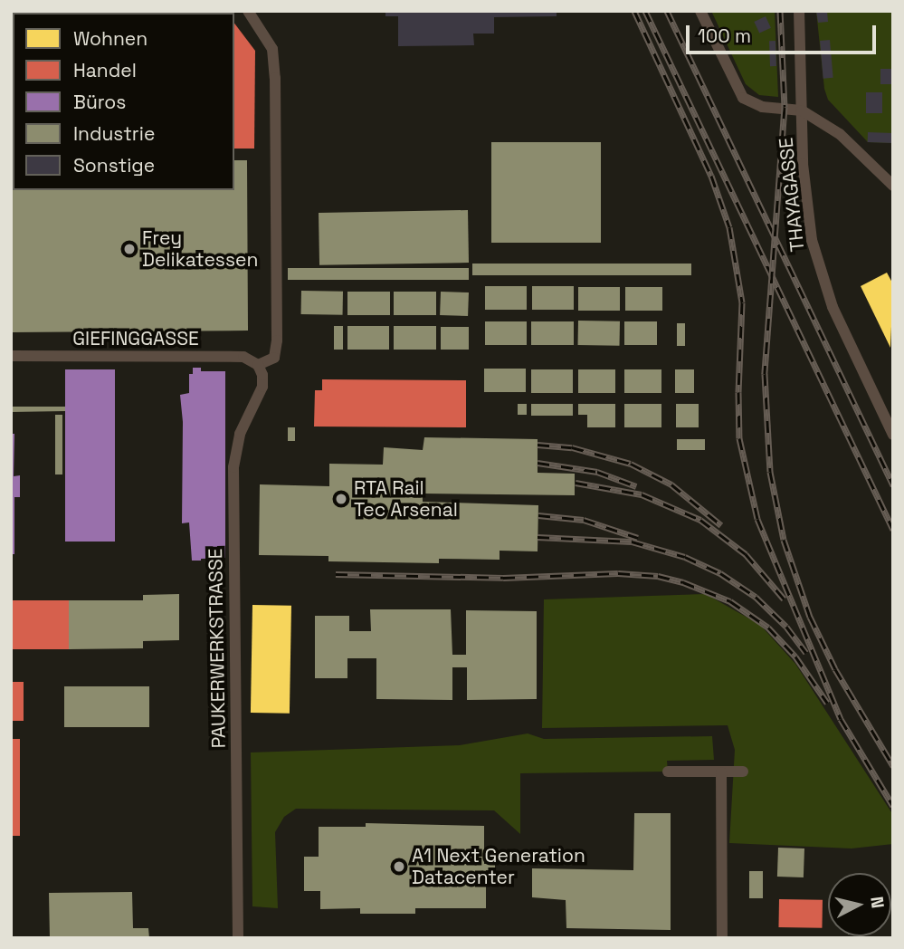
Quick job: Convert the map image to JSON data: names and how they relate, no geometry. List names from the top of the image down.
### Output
{
  "streets": {
    "street": ["THAYAGASSE", "GIEFINGGASSE", "PAUKERWERKSTRASSE"]
  },
  "crossings": [
    ["GIEFINGGASSE", "PAUKERWERKSTRASSE"]
  ],
  "places": ["Frey Delikatessen", "RTA Rail Tec Arsenal", "A1 Next Generation Datacenter"],
  "legend": [
    "Wohnen",
    "Handel",
    "Büros",
    "Industrie",
    "Sonstige"
  ],
  "scale_bar": "100 m",
  "north": "right"
}
